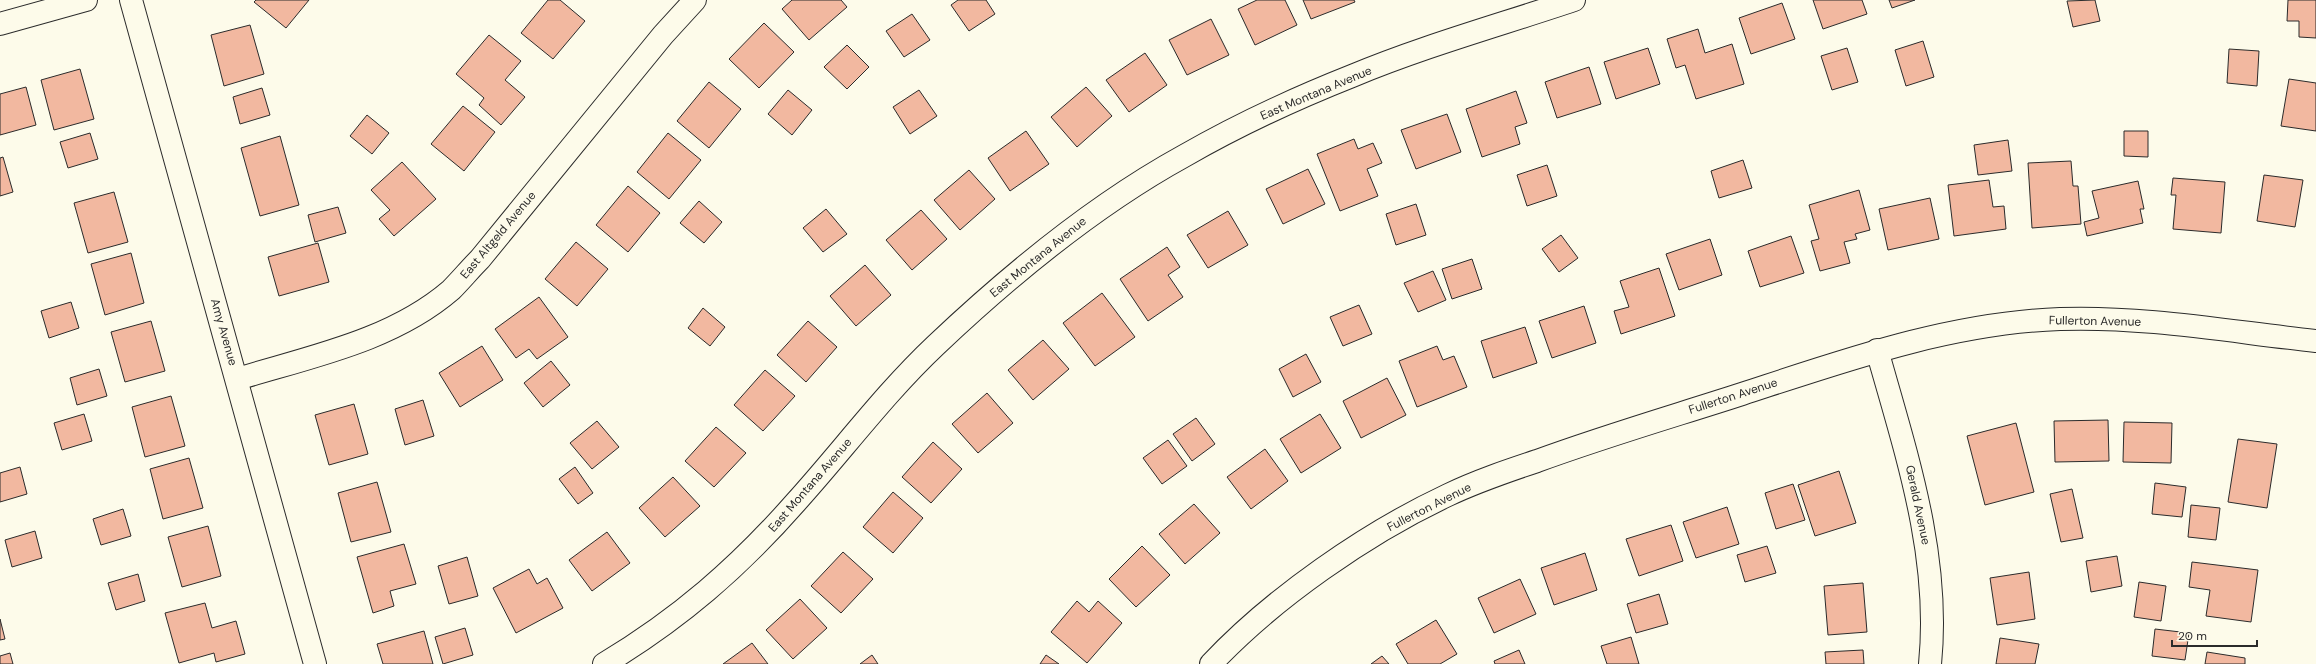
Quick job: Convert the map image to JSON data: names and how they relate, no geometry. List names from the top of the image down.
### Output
{
  "streets": {
    "street": [
      "East Montana Avenue",
      "East Altgeld Avenue",
      "Fullerton Avenue",
      "Amy Avenue",
      "Gerald Avenue"
    ]
  },
  "crossings": [
    ["East Altgeld Avenue", "Amy Avenue"],
    ["Fullerton Avenue", "Gerald Avenue"]
  ],
  "scale_bar": "20 m"
}
